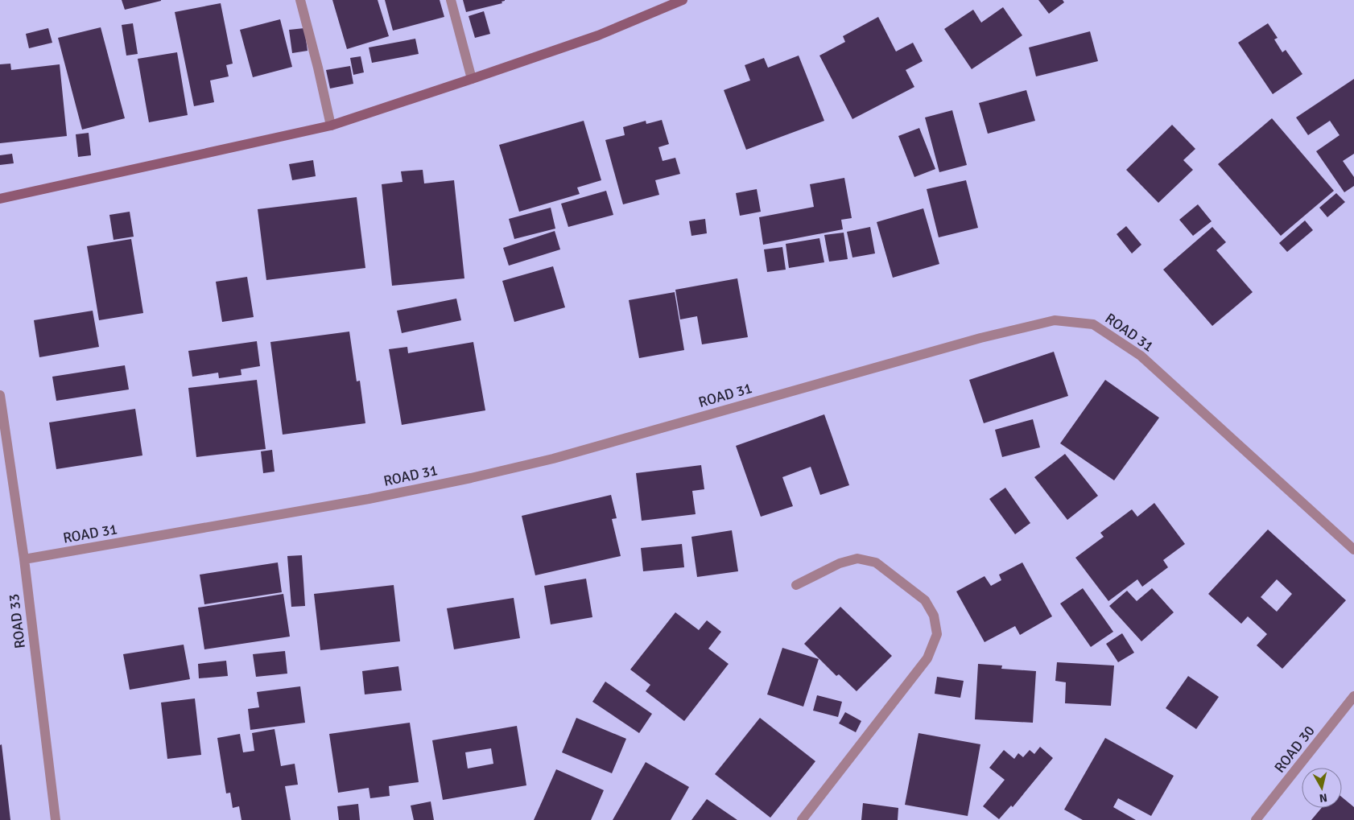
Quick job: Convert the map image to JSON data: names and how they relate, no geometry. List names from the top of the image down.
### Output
{
  "streets": {
    "street": ["ROAD 31", "ROAD 33", "ROAD 30"]
  },
  "crossings": [
    ["ROAD 31", "ROAD 33"]
  ],
  "north": "bottom"
}
